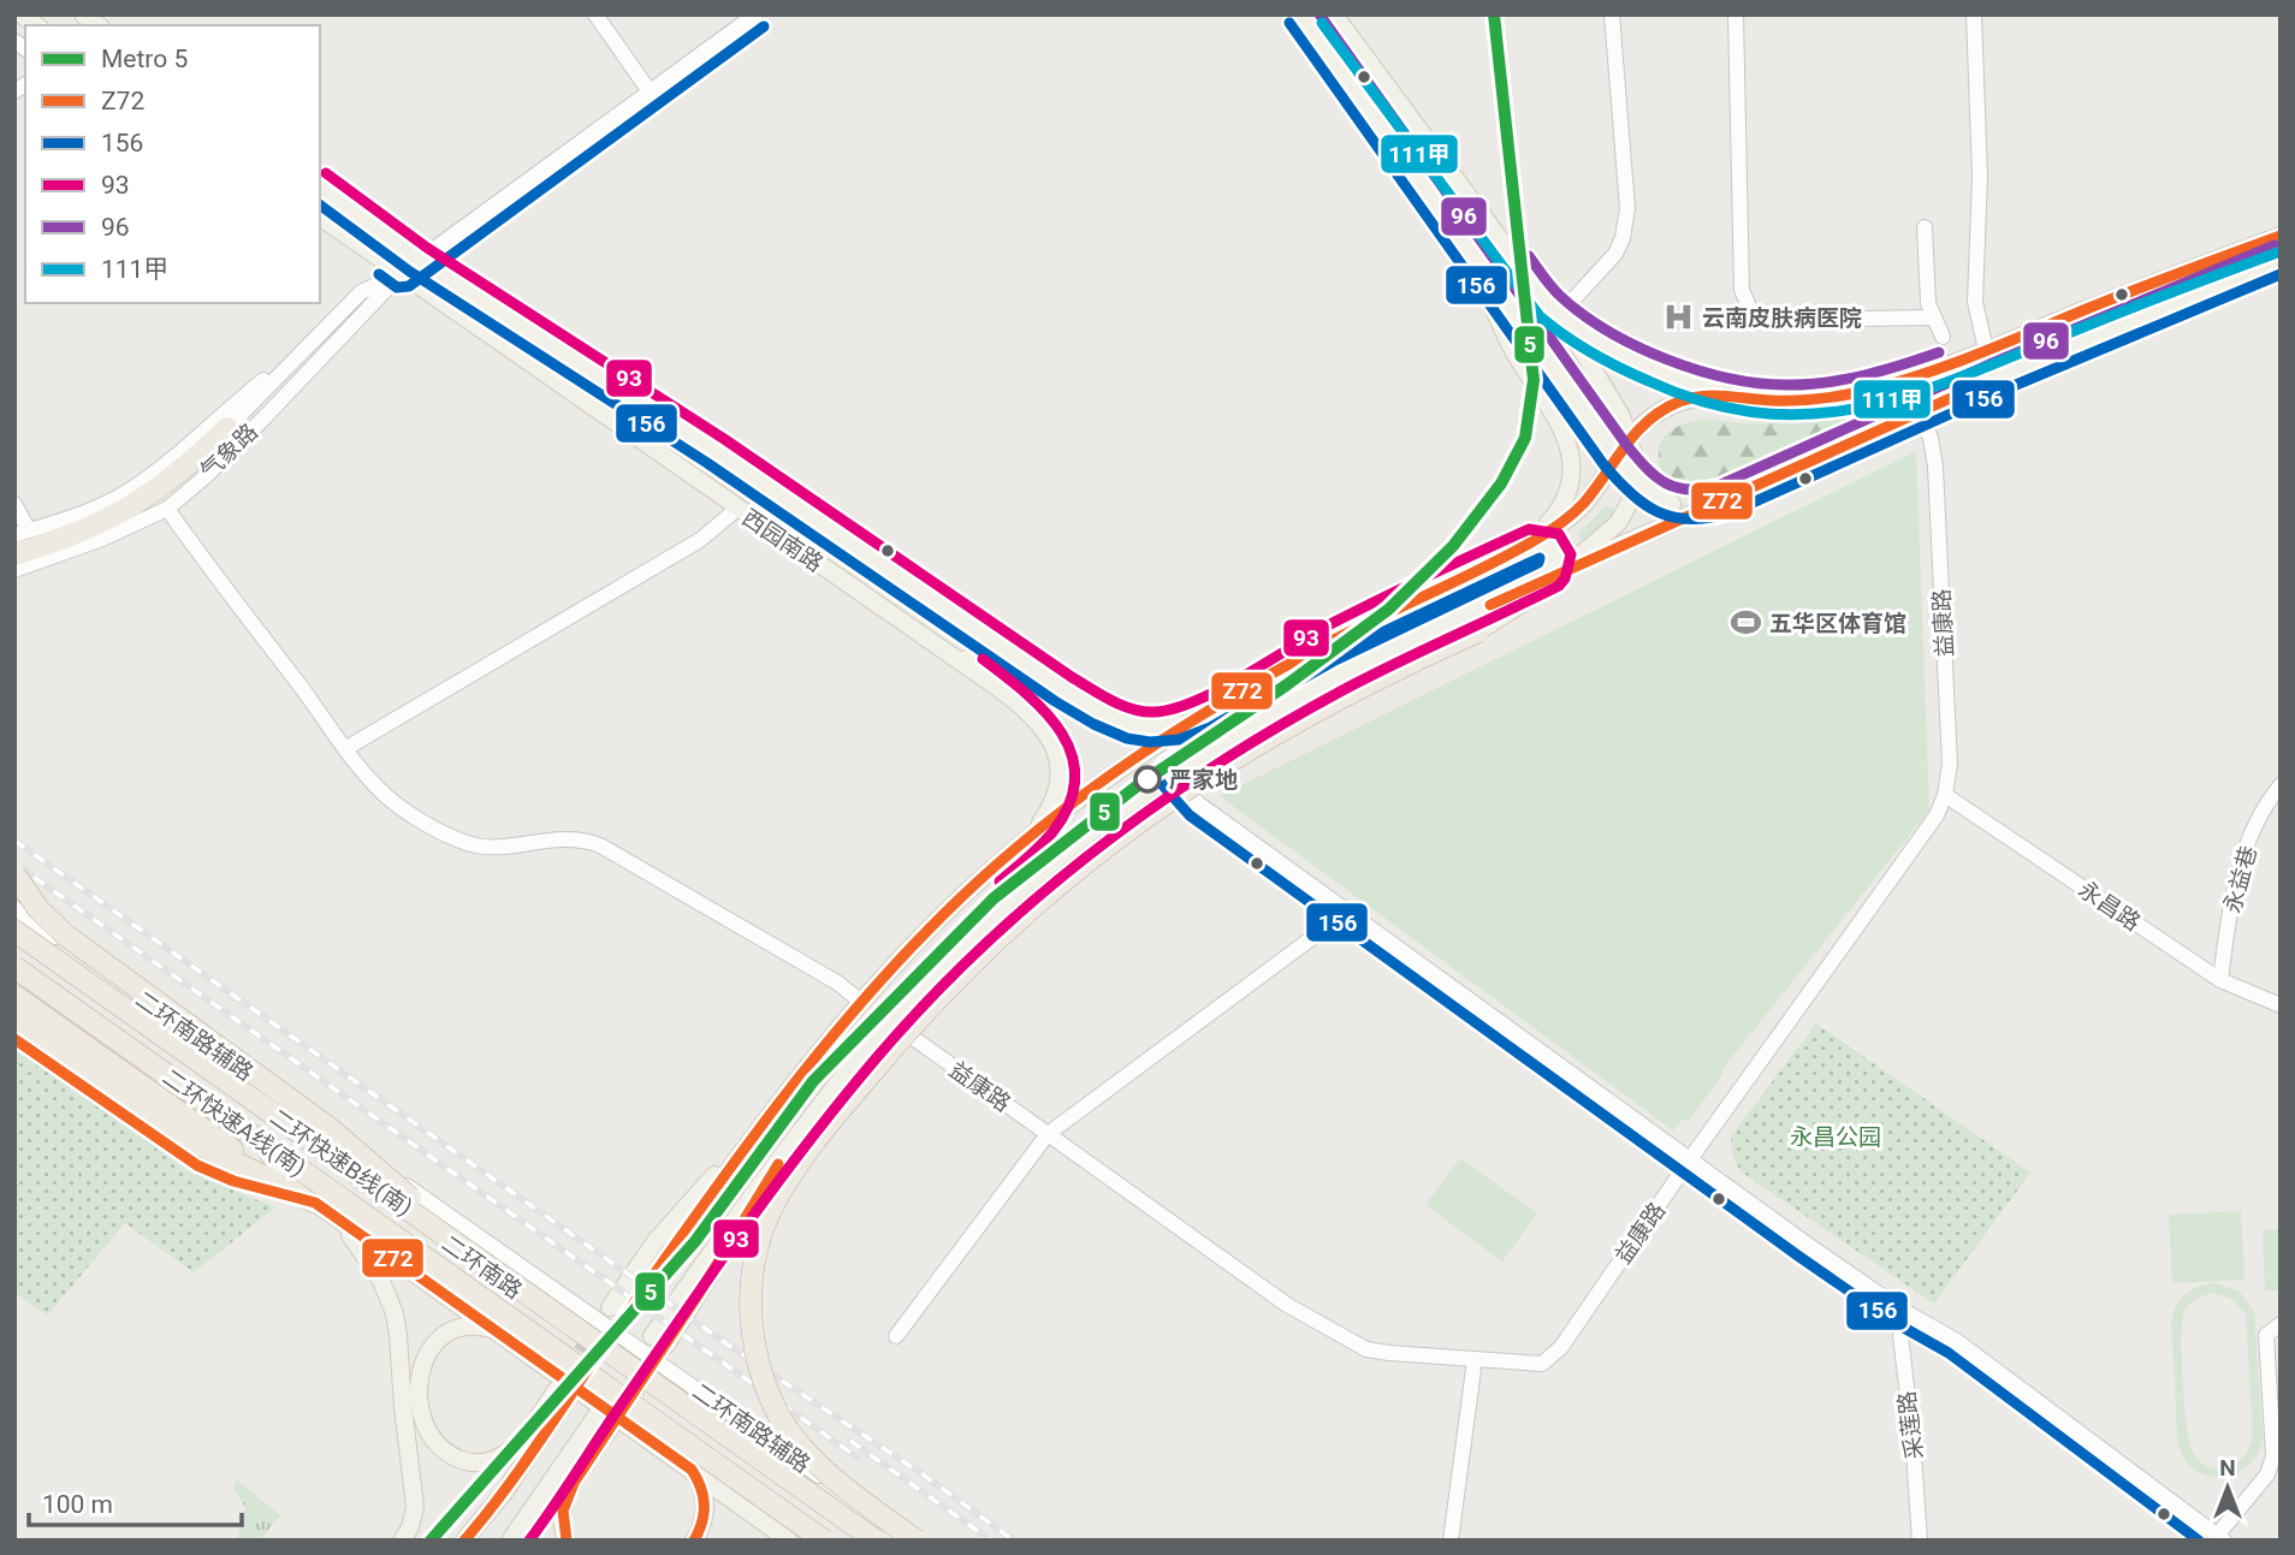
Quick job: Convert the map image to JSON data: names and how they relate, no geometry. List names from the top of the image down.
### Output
{
  "streets": {
    "highway": ["二环快速A线(南)", "二环快速B线(南)"],
    "main road": ["西园南路", "二环南路"],
    "street": [
      "气象路",
      "益康路",
      "永益巷",
      "永昌路",
      "二环南路辅路",
      "采莲路"
    ]
  },
  "crossings": [
    ["气象路", "西园南路"],
    ["益康路", "永昌路"],
    ["永益巷", "永昌路"],
    ["二环快速A线(南)", "二环南路"],
    ["二环快速B线(南)", "二环南路"]
  ],
  "parks": ["永昌公园"],
  "places": {
    "hospital": ["云南皮肤病医院"],
    "sports": ["五华区体育馆"],
    "other": ["严家地"]
  },
  "lines": [
    "metro line 5",
    "transit line 96",
    "transit line 156",
    "transit line 111甲",
    "transit line 93",
    "transit line Z72"
  ],
  "legend": [
    "Metro 5",
    "Z72",
    "156",
    "93",
    "96",
    "111甲"
  ],
  "scale_bar": "100 m",
  "north": "top"
}
